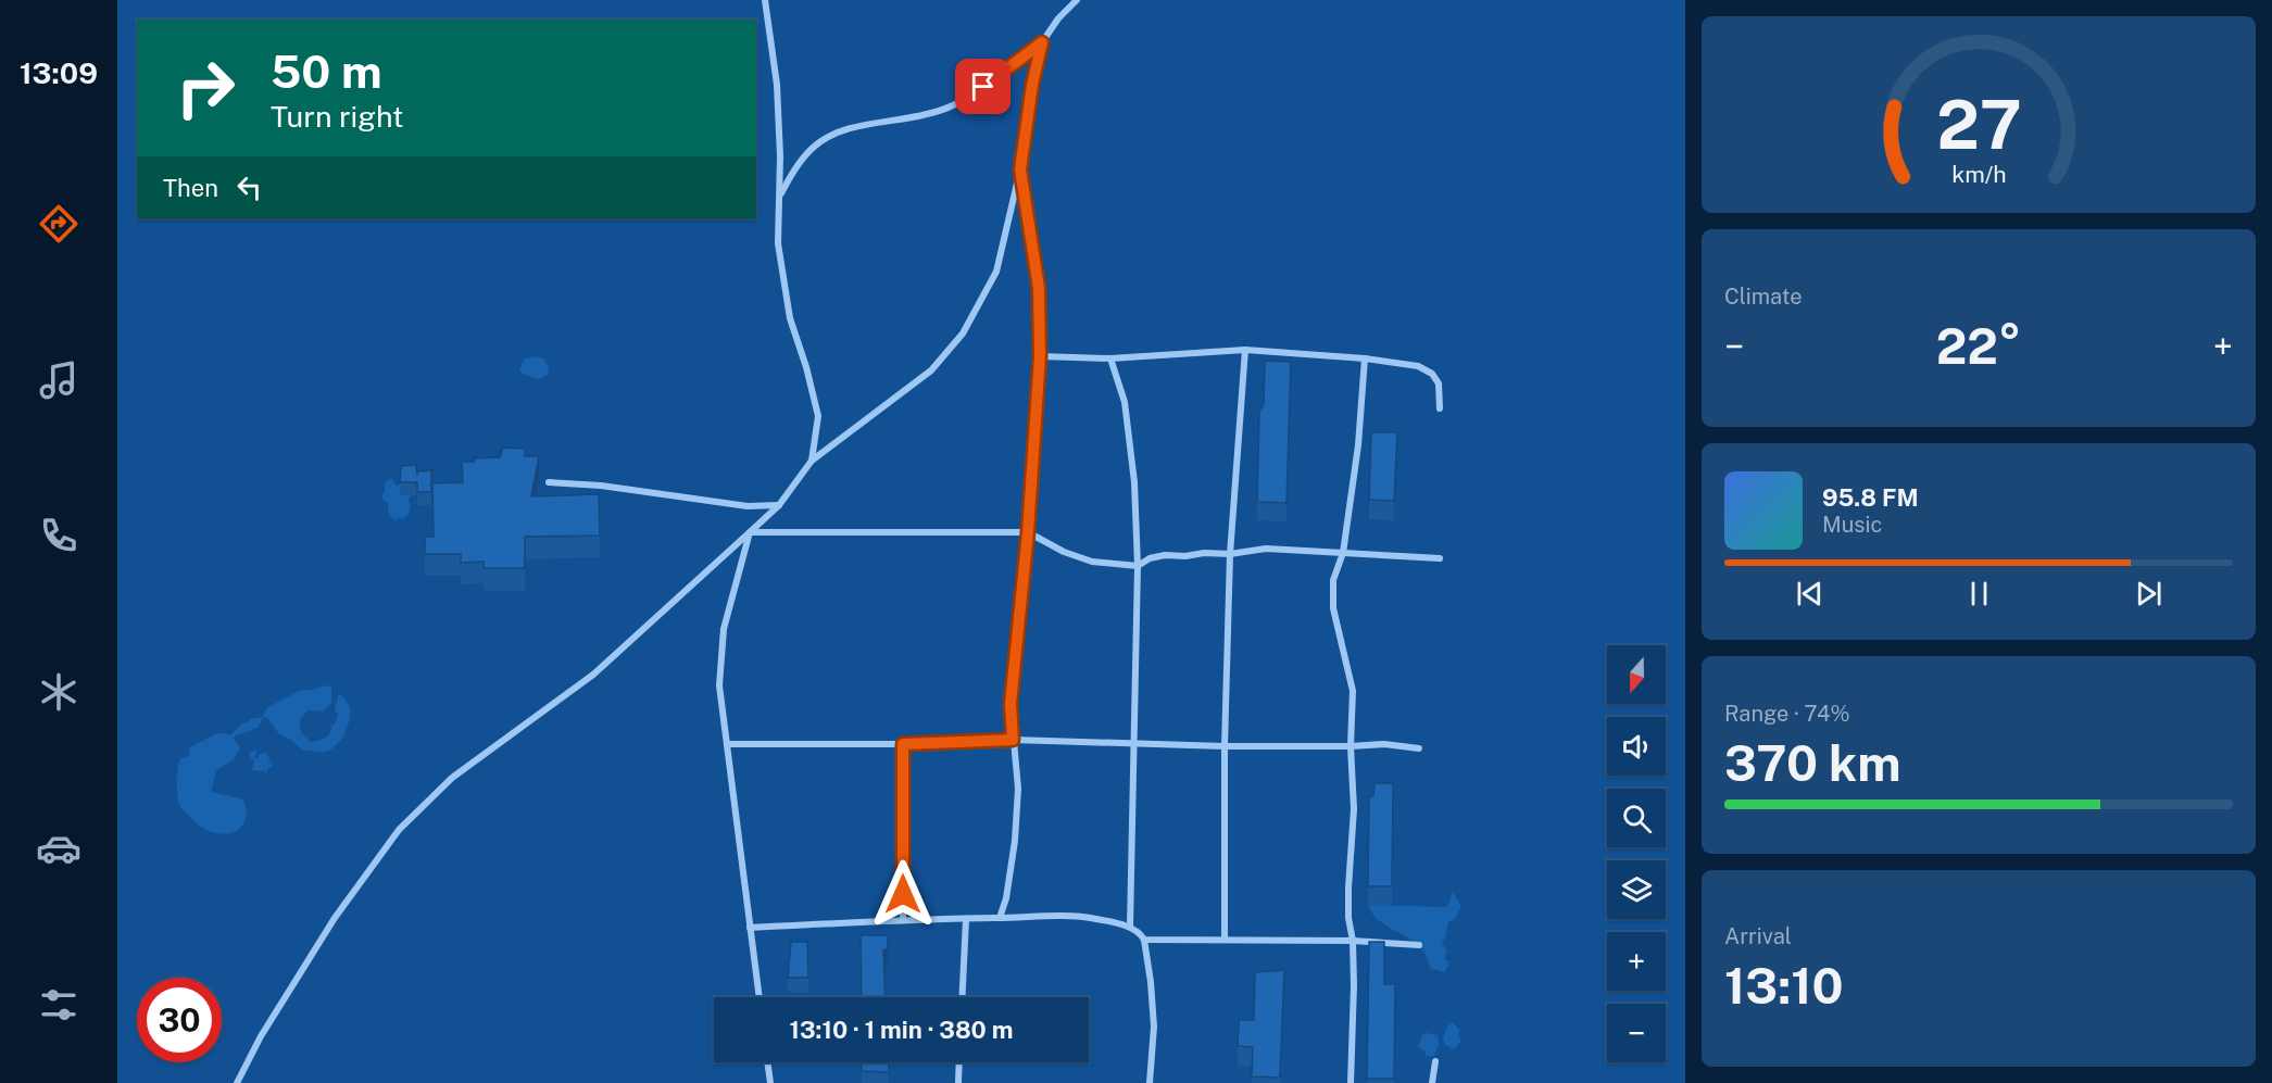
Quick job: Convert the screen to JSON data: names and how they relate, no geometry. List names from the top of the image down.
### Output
{
  "north": "bottom",
  "page": {
    "tabs": "13:09",
    "turn": ["50 m", "Turn right"],
    "then": "Then",
    "tile": [
      "Climate",
      ["Range · 74%", "370 km"],
      ["Arrival", "13:10"]
    ],
    "heat": ["−", "22°", "+"],
    "song": ["95.8 FM", "Music"],
    "map_buttons": ["+", "−"],
    "limit": "30",
    "trip": "13:10 · 1 min · 380 m",
    "gauge": ["27", "km/h"]
  }
}
